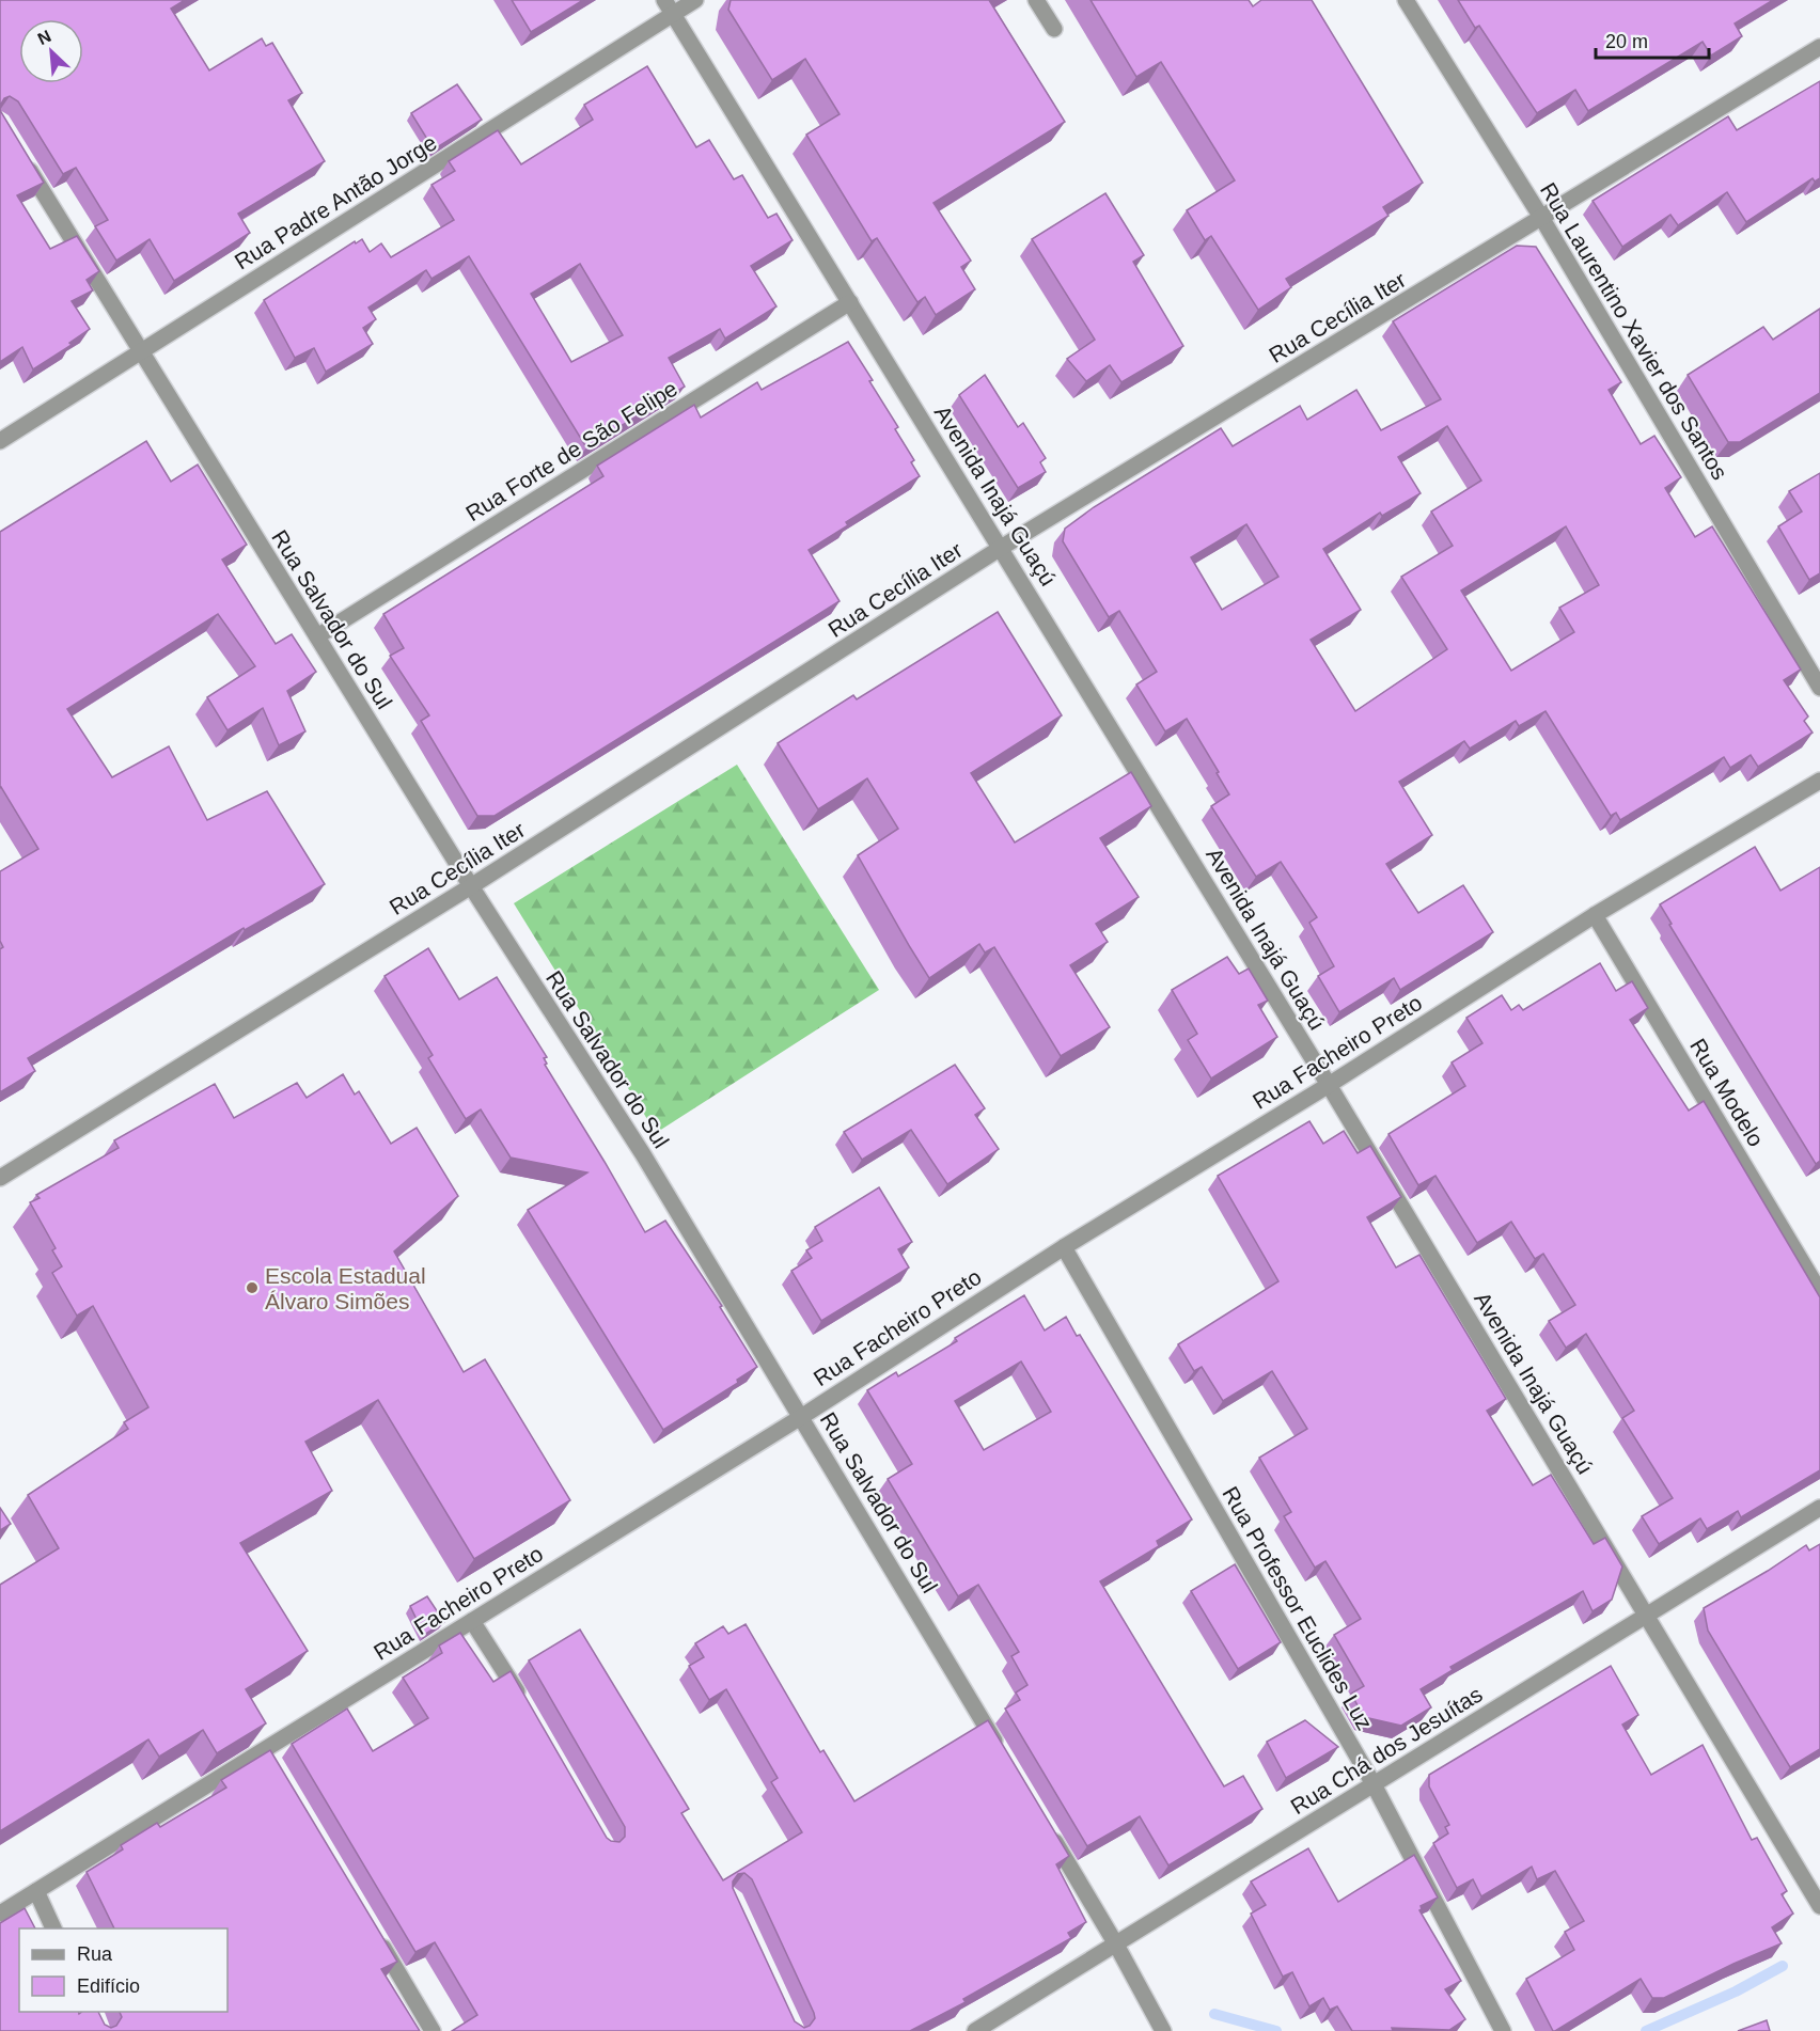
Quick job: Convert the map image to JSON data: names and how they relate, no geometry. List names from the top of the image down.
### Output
{
  "streets": {
    "street": [
      "Rua Padre Antão Jorge",
      "Rua Cecília Iter",
      "Rua Laurentino Xavier dos Santos",
      "Rua Forte de São Felipe",
      "Avenida Inajá Guaçú",
      "Rua Salvador do Sul",
      "Rua Facheiro Preto",
      "Rua Modelo",
      "Rua Professor Euclides Luz",
      "Rua Chá dos Jesuítas"
    ]
  },
  "crossings": [
    ["Rua Padre Antão Jorge", "Avenida Inajá Guaçú"],
    ["Rua Padre Antão Jorge", "Rua Salvador do Sul"],
    ["Rua Cecília Iter", "Rua Laurentino Xavier dos Santos"],
    ["Rua Cecília Iter", "Avenida Inajá Guaçú"],
    ["Rua Cecília Iter", "Rua Salvador do Sul"],
    ["Rua Forte de São Felipe", "Avenida Inajá Guaçú"],
    ["Rua Forte de São Felipe", "Rua Salvador do Sul"],
    ["Avenida Inajá Guaçú", "Rua Facheiro Preto"],
    ["Avenida Inajá Guaçú", "Rua Chá dos Jesuítas"],
    ["Rua Salvador do Sul", "Rua Facheiro Preto"],
    ["Rua Facheiro Preto", "Rua Modelo"],
    ["Rua Facheiro Preto", "Rua Professor Euclides Luz"],
    ["Rua Professor Euclides Luz", "Rua Chá dos Jesuítas"]
  ],
  "places": ["Escola Estadual Álvaro Simões"],
  "legend": ["Rua", "Edifício"],
  "scale_bar": "20 m",
  "north": "top left"
}
